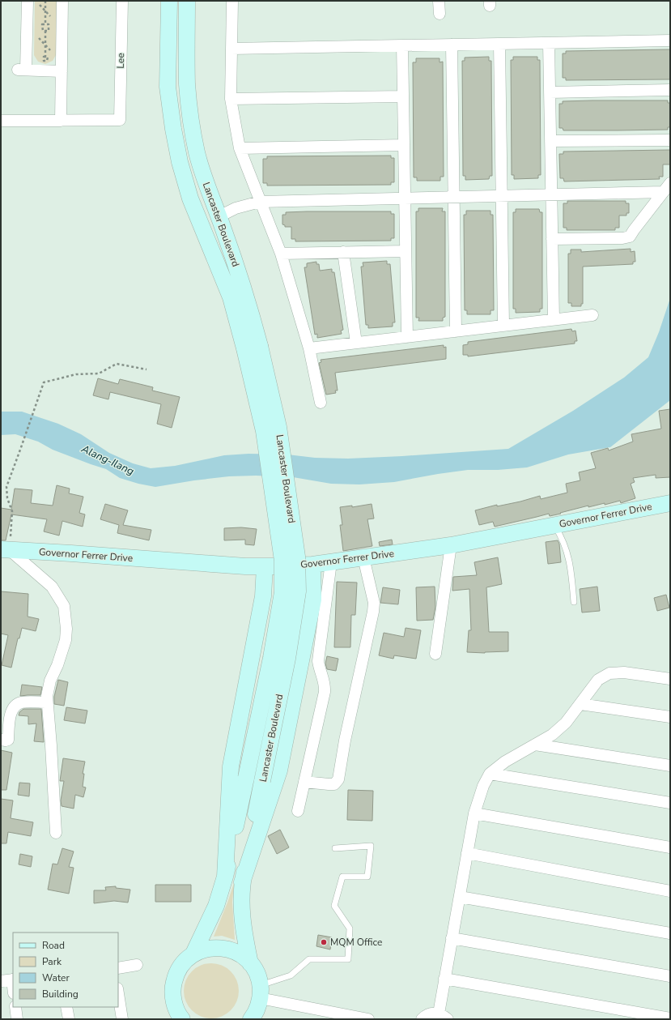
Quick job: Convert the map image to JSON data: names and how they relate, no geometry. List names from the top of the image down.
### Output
{
  "streets": {
    "main road": ["Lancaster Boulevard", "Governor Ferrer Drive"],
    "street": ["Lee"]
  },
  "water": ["Alang-Ilang"],
  "places": ["MQM Office"],
  "legend": [
    "Road",
    "Park",
    "Water",
    "Building"
  ]
}
